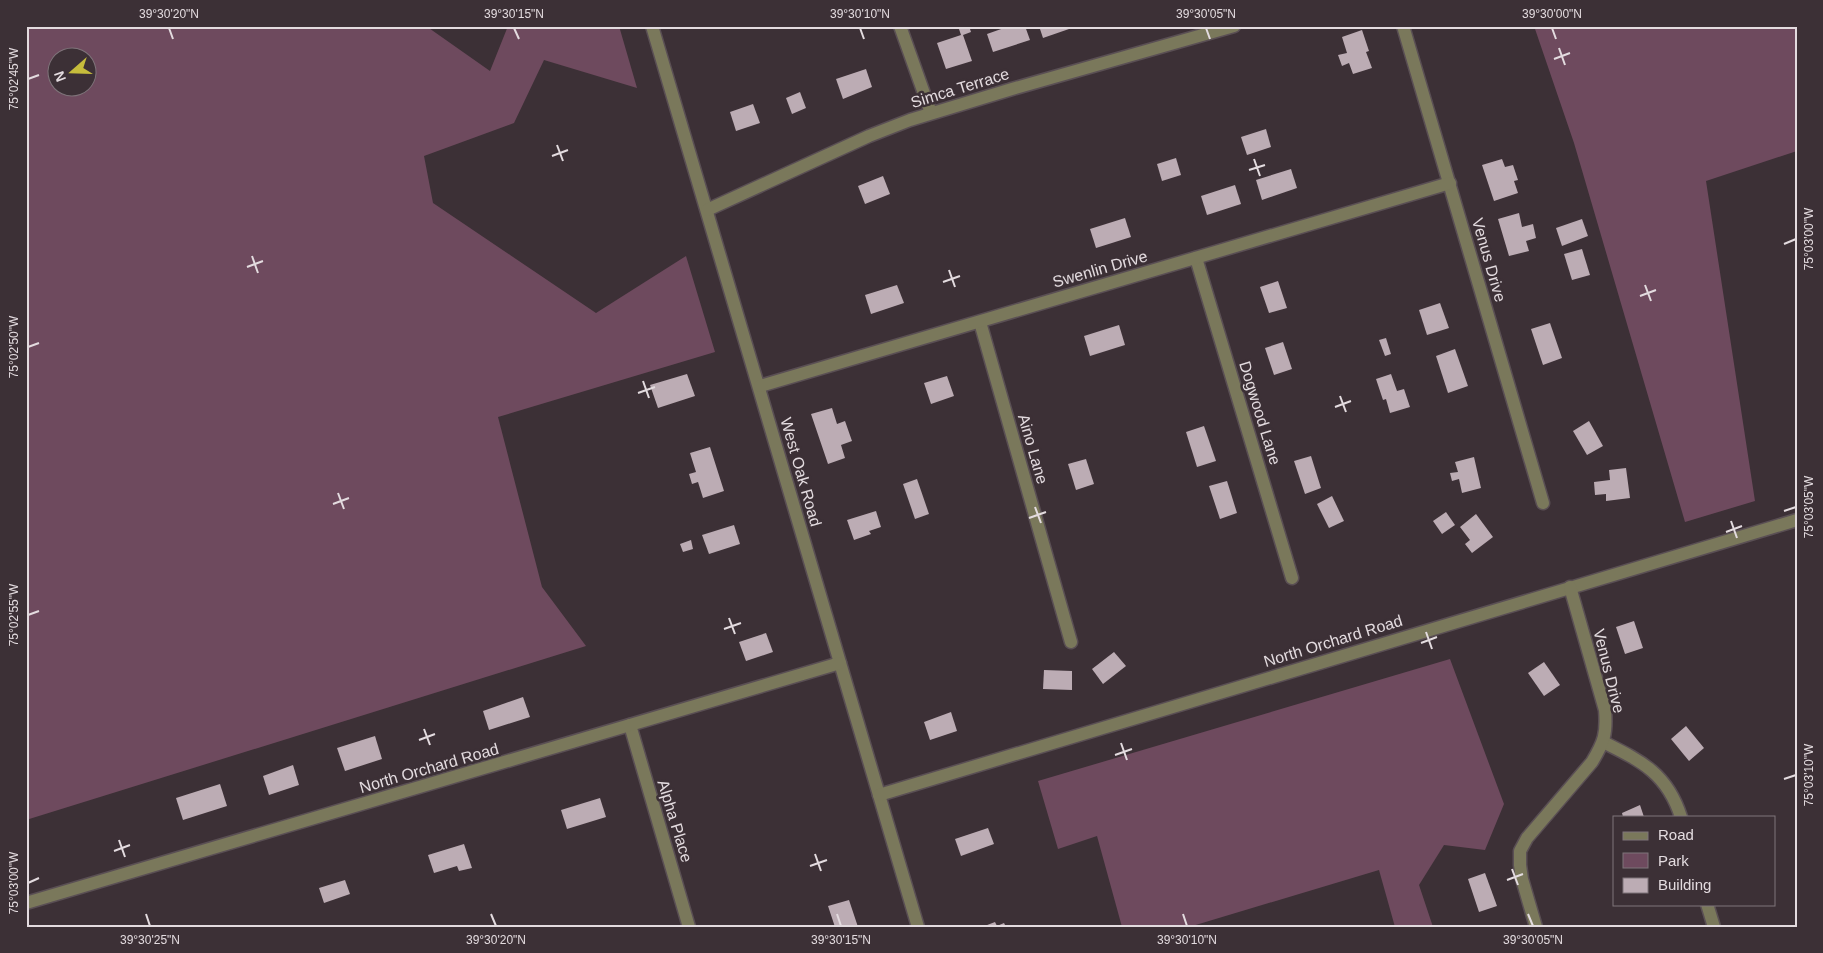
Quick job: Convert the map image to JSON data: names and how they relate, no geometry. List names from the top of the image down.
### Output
{
  "streets": {
    "street": [
      "Simca Terrace",
      "Venus Drive",
      "Swenlin Drive",
      "Dogwood Lane",
      "Aino Lane",
      "West Oak Road",
      "North Orchard Road",
      "Alpha Place"
    ]
  },
  "crossings": [
    ["Simca Terrace", "West Oak Road"],
    ["Venus Drive", "Swenlin Drive"],
    ["Venus Drive", "North Orchard Road"],
    ["Swenlin Drive", "Dogwood Lane"],
    ["Swenlin Drive", "Aino Lane"],
    ["Swenlin Drive", "West Oak Road"],
    ["West Oak Road", "North Orchard Road"],
    ["North Orchard Road", "Alpha Place"]
  ],
  "legend": ["Road", "Park", "Building"],
  "north": "left",
  "coordinates": [
    "39°30'20\"N",
    "39°30'15\"N",
    "39°30'10\"N",
    "39°30'05\"N",
    "39°30'00\"N",
    "75°02'45\"W",
    "75°03'00\"W",
    "75°02'50\"W",
    "75°03'05\"W",
    "75°02'55\"W",
    "75°03'10\"W",
    "39°30'25\"N"
  ]
}
